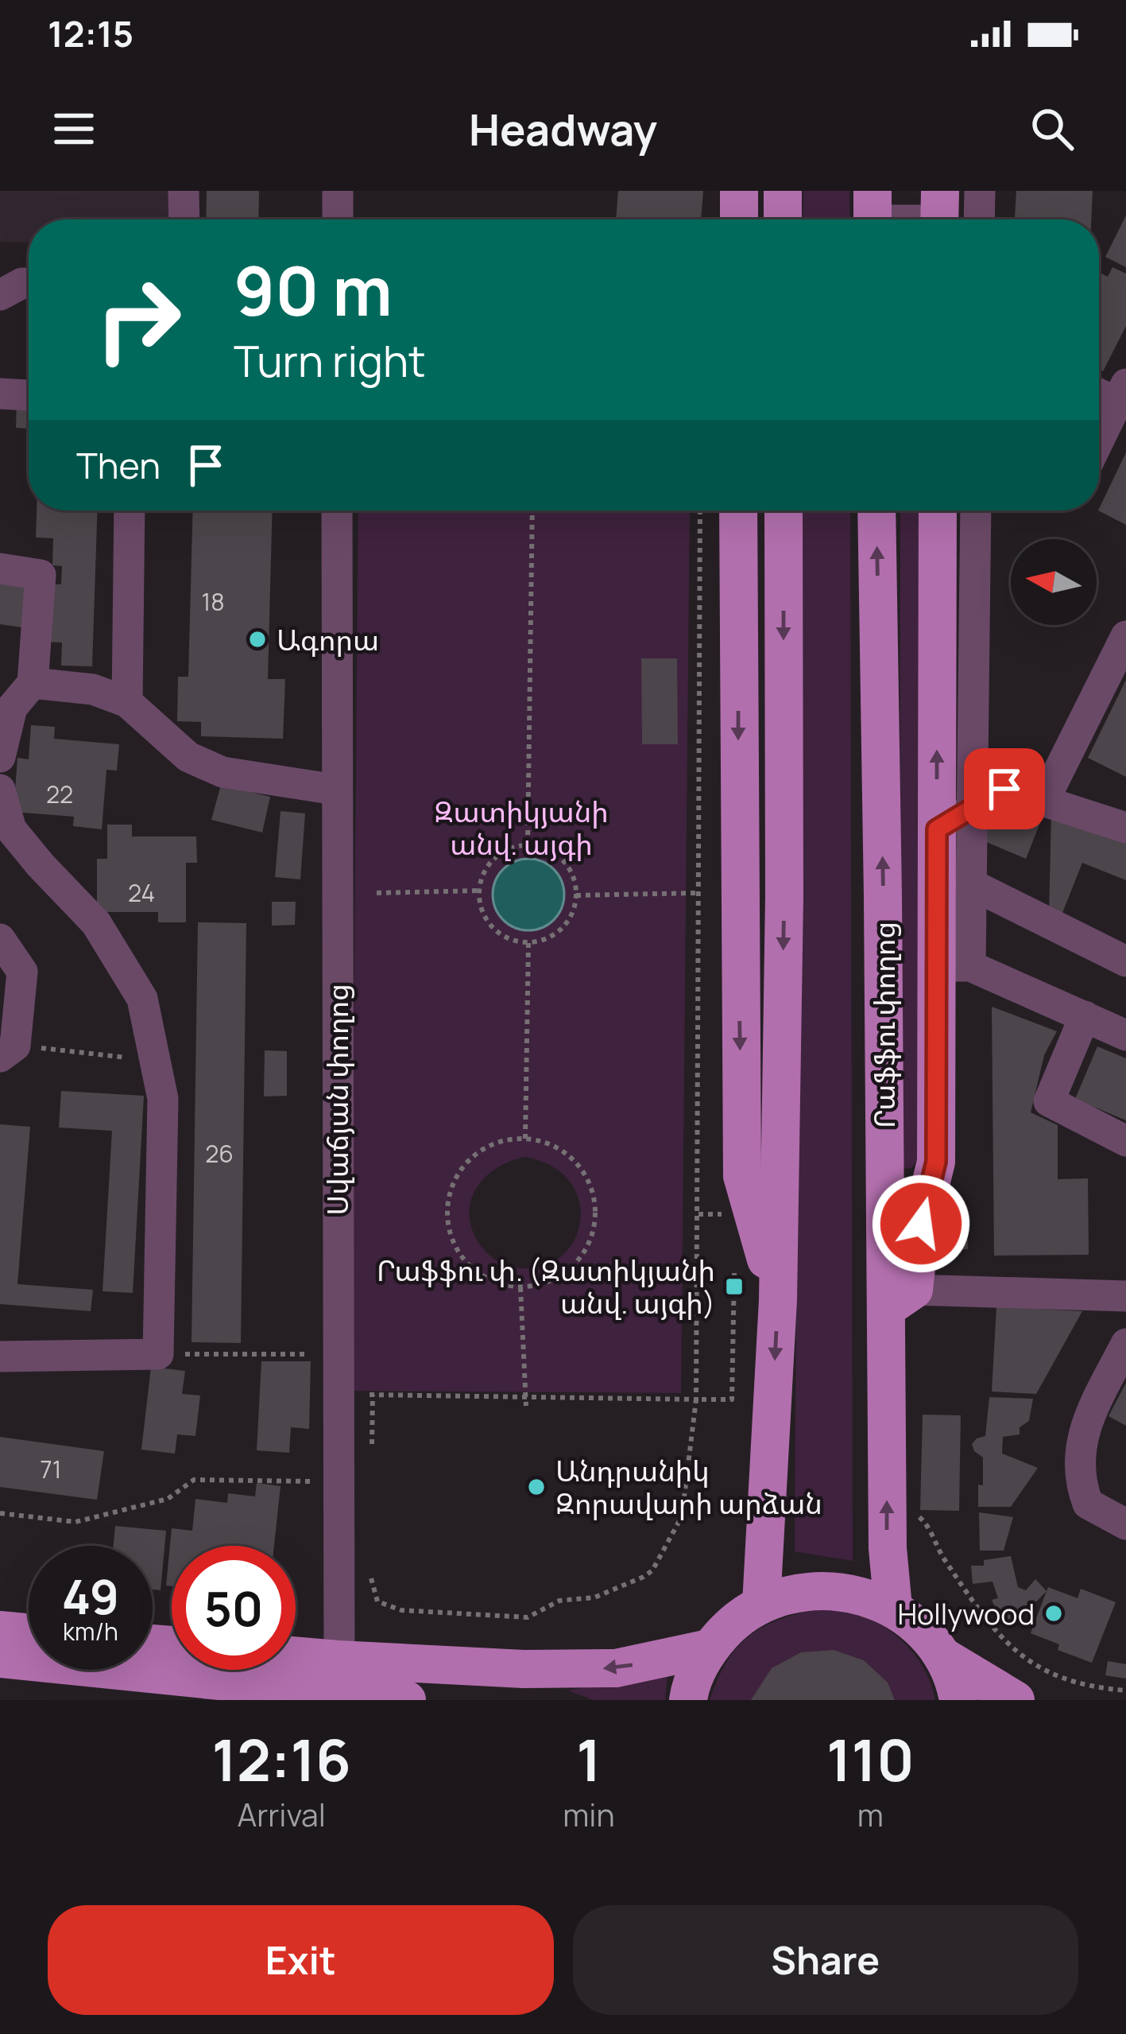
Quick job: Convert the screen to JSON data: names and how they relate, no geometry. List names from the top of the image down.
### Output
{
  "streets": {
    "main road": ["Րաֆֆու փողոց"],
    "street": ["Սվաճյան փողոց"]
  },
  "parks": ["Զատիկյանի անվ. այգի"],
  "places": {
    "other": ["Ագորա", "Անդրանիկ Զորավարի արձան", "Hollywood"],
    "transit": ["Րաֆֆու փ. (Զատիկյանի անվ. այգի)"]
  },
  "house_numbers": [
    "18",
    "22",
    "24",
    "26",
    "71"
  ],
  "north": "left",
  "page": {
    "status": "12:15",
    "header": "Headway",
    "turn": ["90 m", "Turn right"],
    "then": "Then",
    "speed": "49 km/h",
    "limit": "50",
    "eta": [
      "12:16",
      "Arrival",
      "1",
      "min",
      "110",
      "m"
    ],
    "buttons": ["Exit", "Share"]
  }
}
